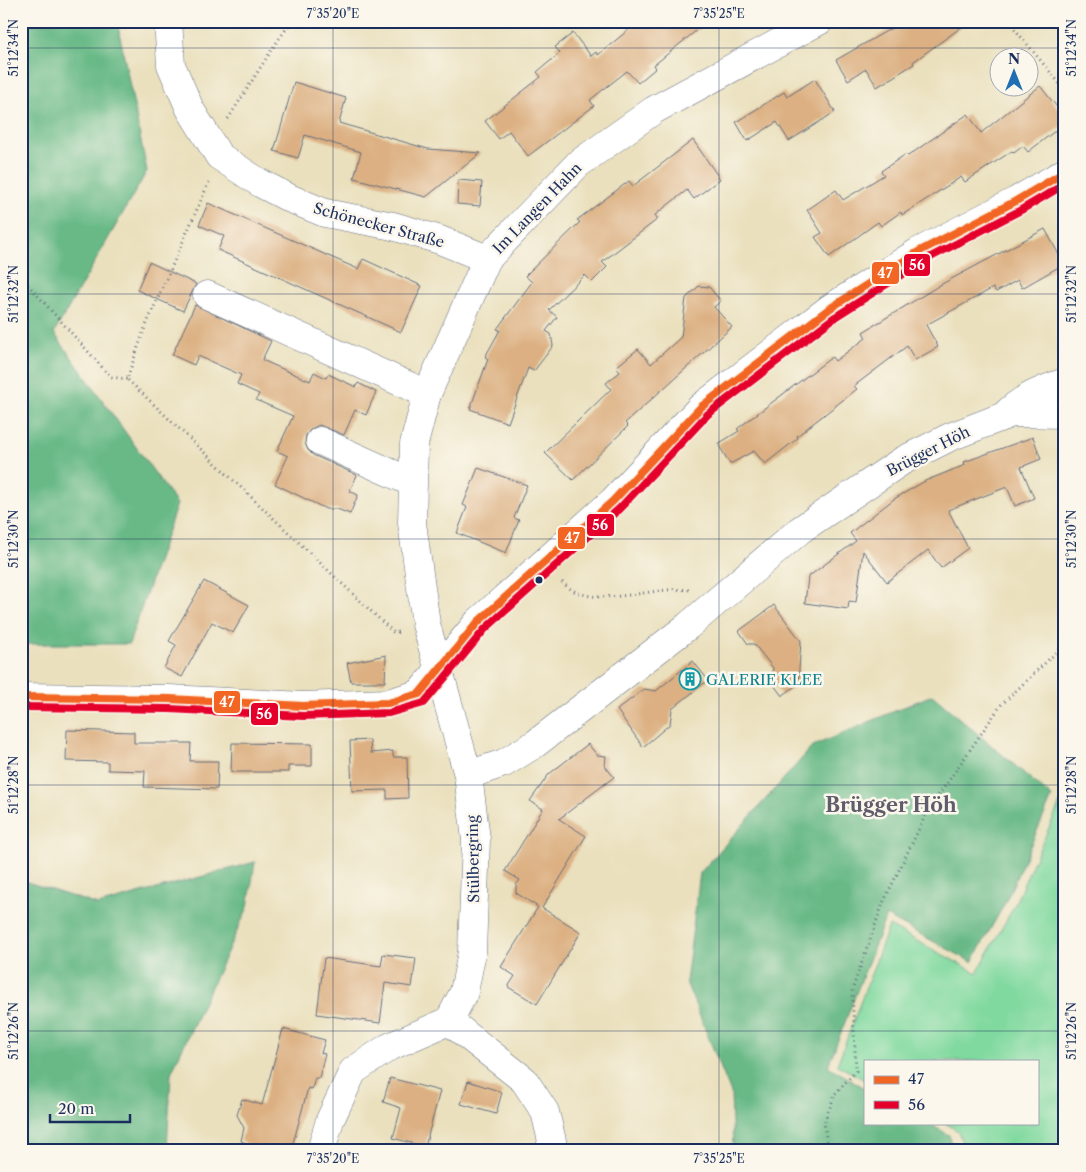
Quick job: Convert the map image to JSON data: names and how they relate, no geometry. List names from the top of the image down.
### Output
{
  "streets": {
    "street": [
      "Im Langen Hahn",
      "Schönecker Straße",
      "Brügger Höh",
      "Stülbergring"
    ]
  },
  "crossings": [
    ["Im Langen Hahn", "Schönecker Straße"],
    ["Im Langen Hahn", "Stülbergring"],
    ["Brügger Höh", "Stülbergring"]
  ],
  "districts": ["Brügger Höh"],
  "places": {
    "building": ["GALERIE KLEE"]
  },
  "lines": ["transit line 47", "transit line 56"],
  "legend": ["47", "56"],
  "scale_bar": "20 m",
  "north": "top",
  "coordinates": [
    "7°35'20\"E",
    "7°35'25\"E",
    "51°12'34\"N",
    "51°12'32\"N",
    "51°12'30\"N",
    "51°12'28\"N",
    "51°12'26\"N"
  ]
}
